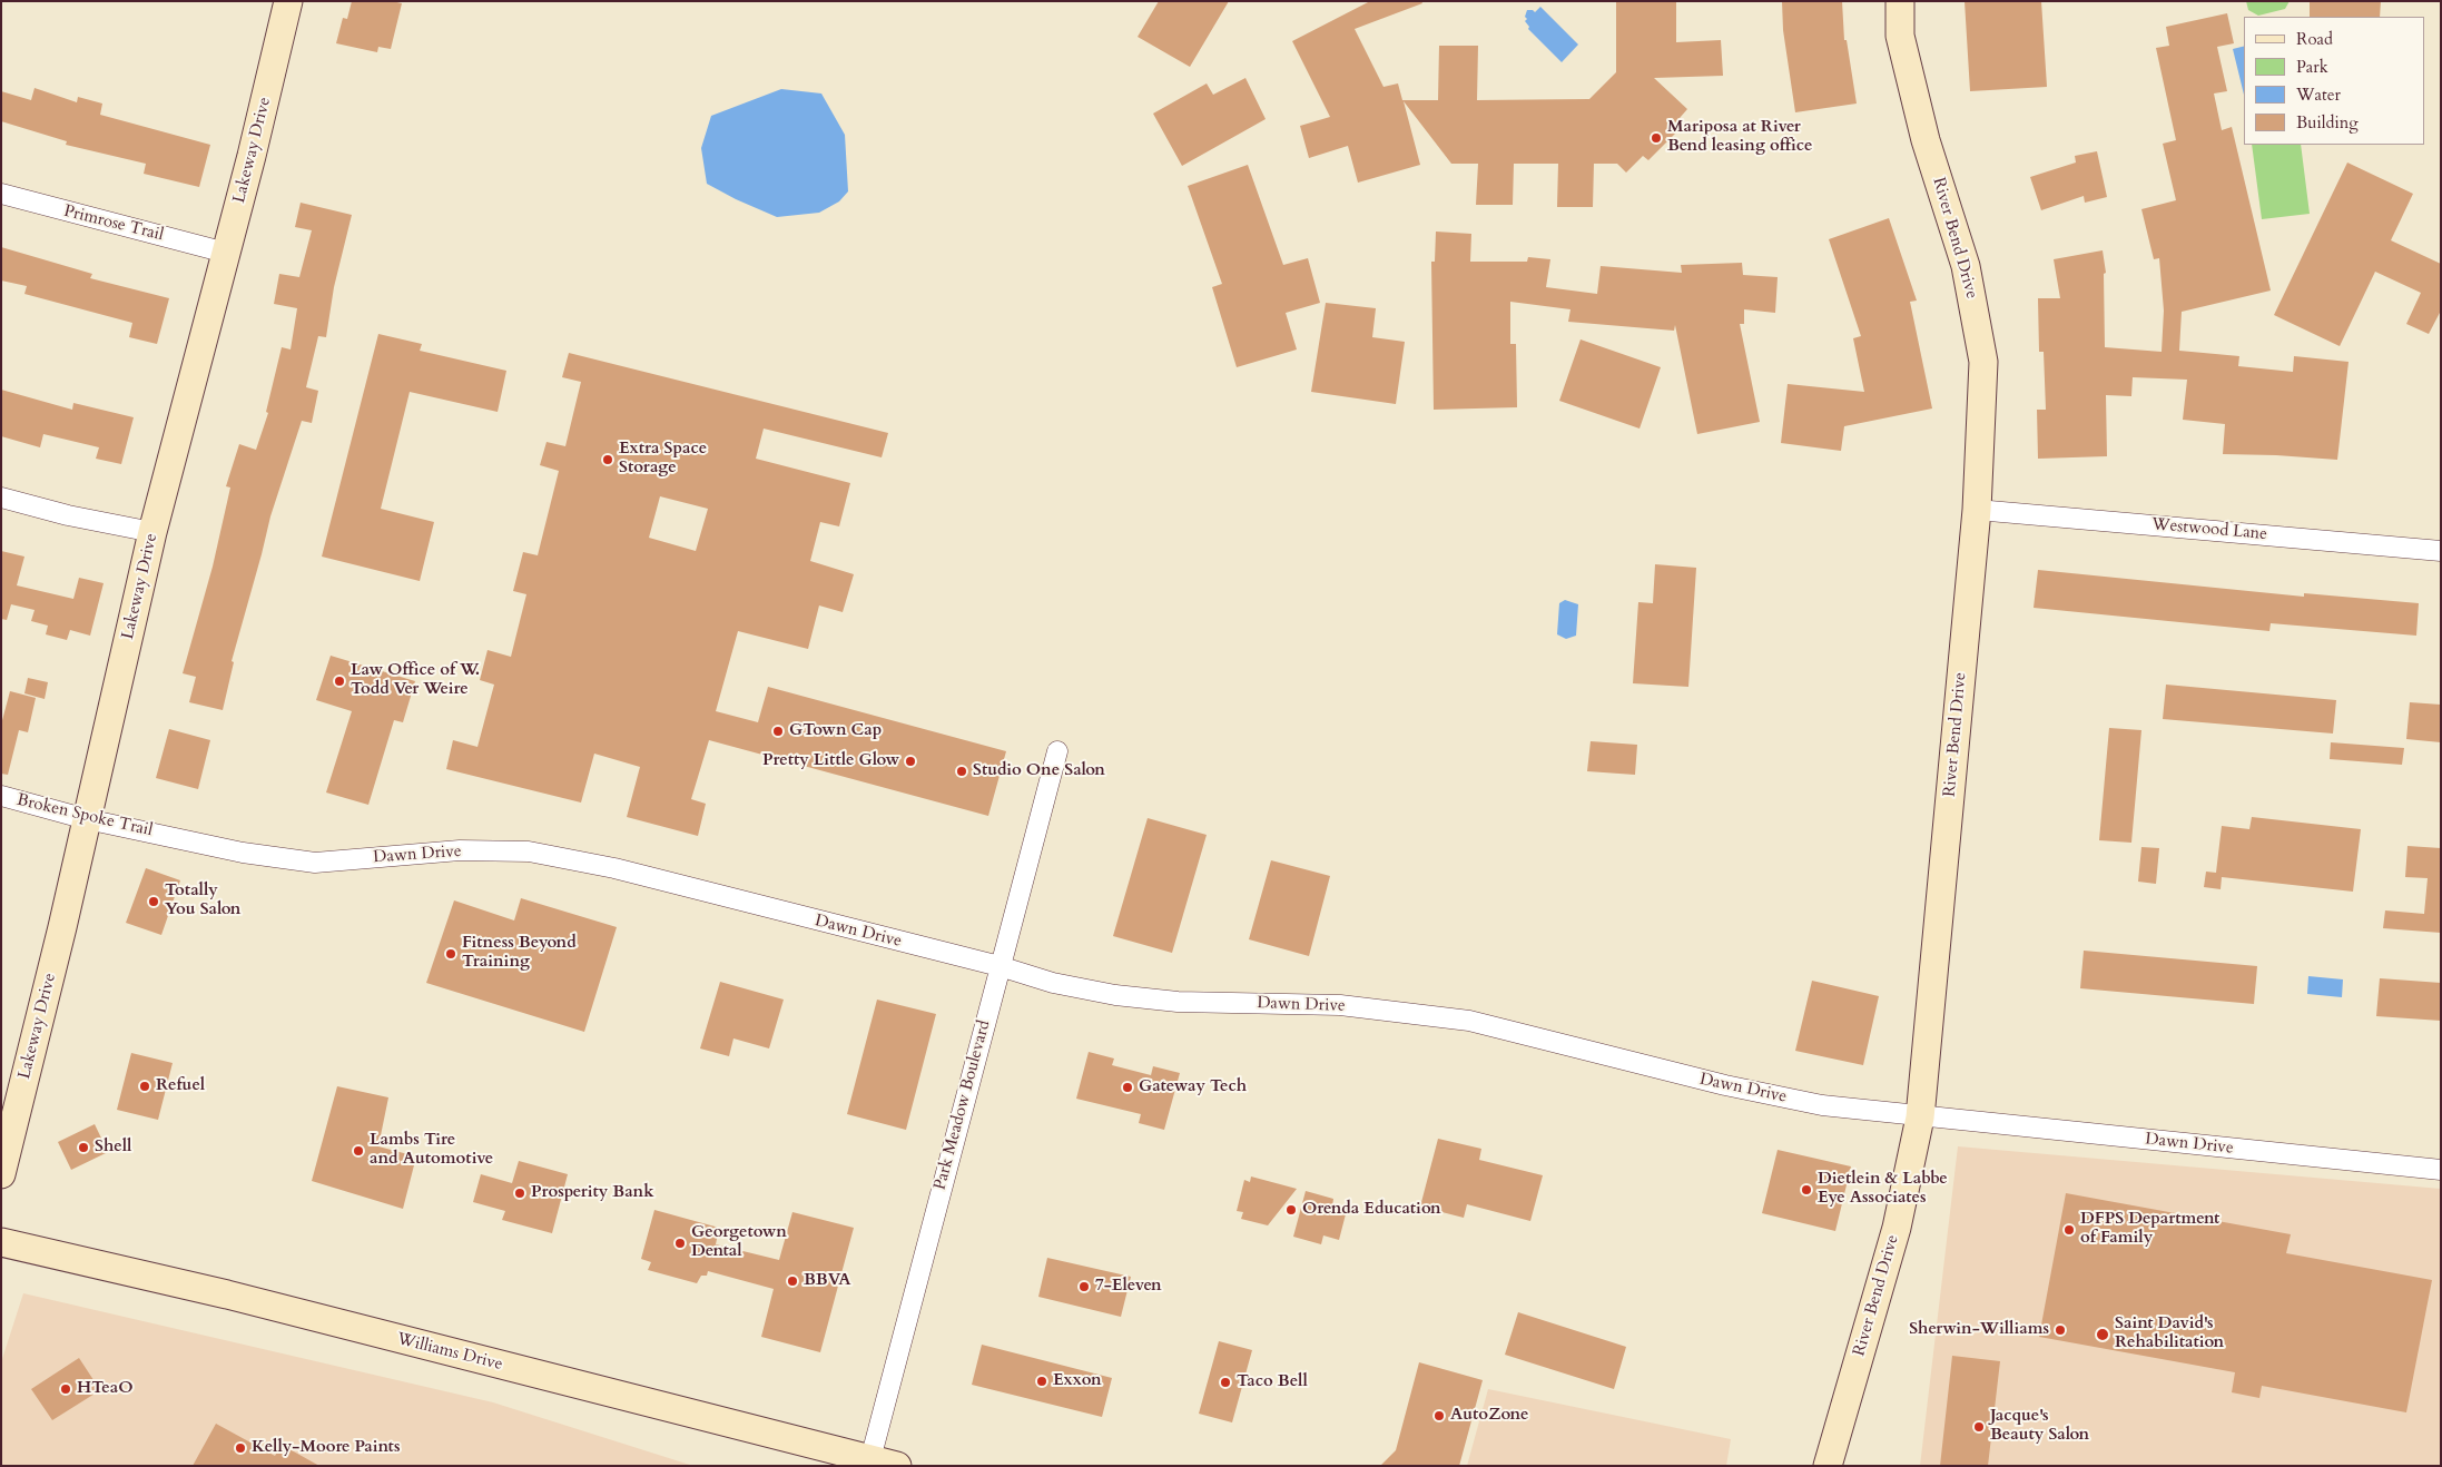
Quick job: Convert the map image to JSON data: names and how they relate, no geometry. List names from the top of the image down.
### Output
{
  "streets": {
    "main road": ["Lakeway Drive", "River Bend Drive", "Williams Drive"],
    "street": [
      "Primrose Trail",
      "Westwood Lane",
      "Broken Spoke Trail",
      "Dawn Drive",
      "Park Meadow Boulevard"
    ]
  },
  "crossings": [
    ["Lakeway Drive", "Primrose Trail"],
    ["Lakeway Drive", "Broken Spoke Trail"],
    ["River Bend Drive", "Westwood Lane"],
    ["River Bend Drive", "Dawn Drive"],
    ["Broken Spoke Trail", "Dawn Drive"],
    ["Dawn Drive", "Park Meadow Boulevard"],
    ["Park Meadow Boulevard", "Williams Drive"]
  ],
  "places": [
    "Mariposa at River Bend leasing office",
    "Extra Space Storage",
    "Law Office of W. Todd Ver Weire",
    "GTown Cap",
    "Pretty Little Glow",
    "Studio One Salon",
    "Totally You Salon",
    "Fitness Beyond Training",
    "Refuel",
    "Gateway Tech",
    "Shell",
    "Lambs Tire and Automotive",
    "Dietlein & Labbe Eye Associates",
    "Prosperity Bank",
    "Orenda Education",
    "DFPS Department of Family",
    "Georgetown Dental",
    "BBVA",
    "7-Eleven",
    "Sherwin-Williams",
    "Saint David's Rehabilitation",
    "Exxon",
    "Taco Bell",
    "HTeaO",
    "AutoZone",
    "Jacque's Beauty Salon",
    "Kelly-Moore Paints"
  ],
  "legend": [
    "Road",
    "Park",
    "Water",
    "Building"
  ]
}
